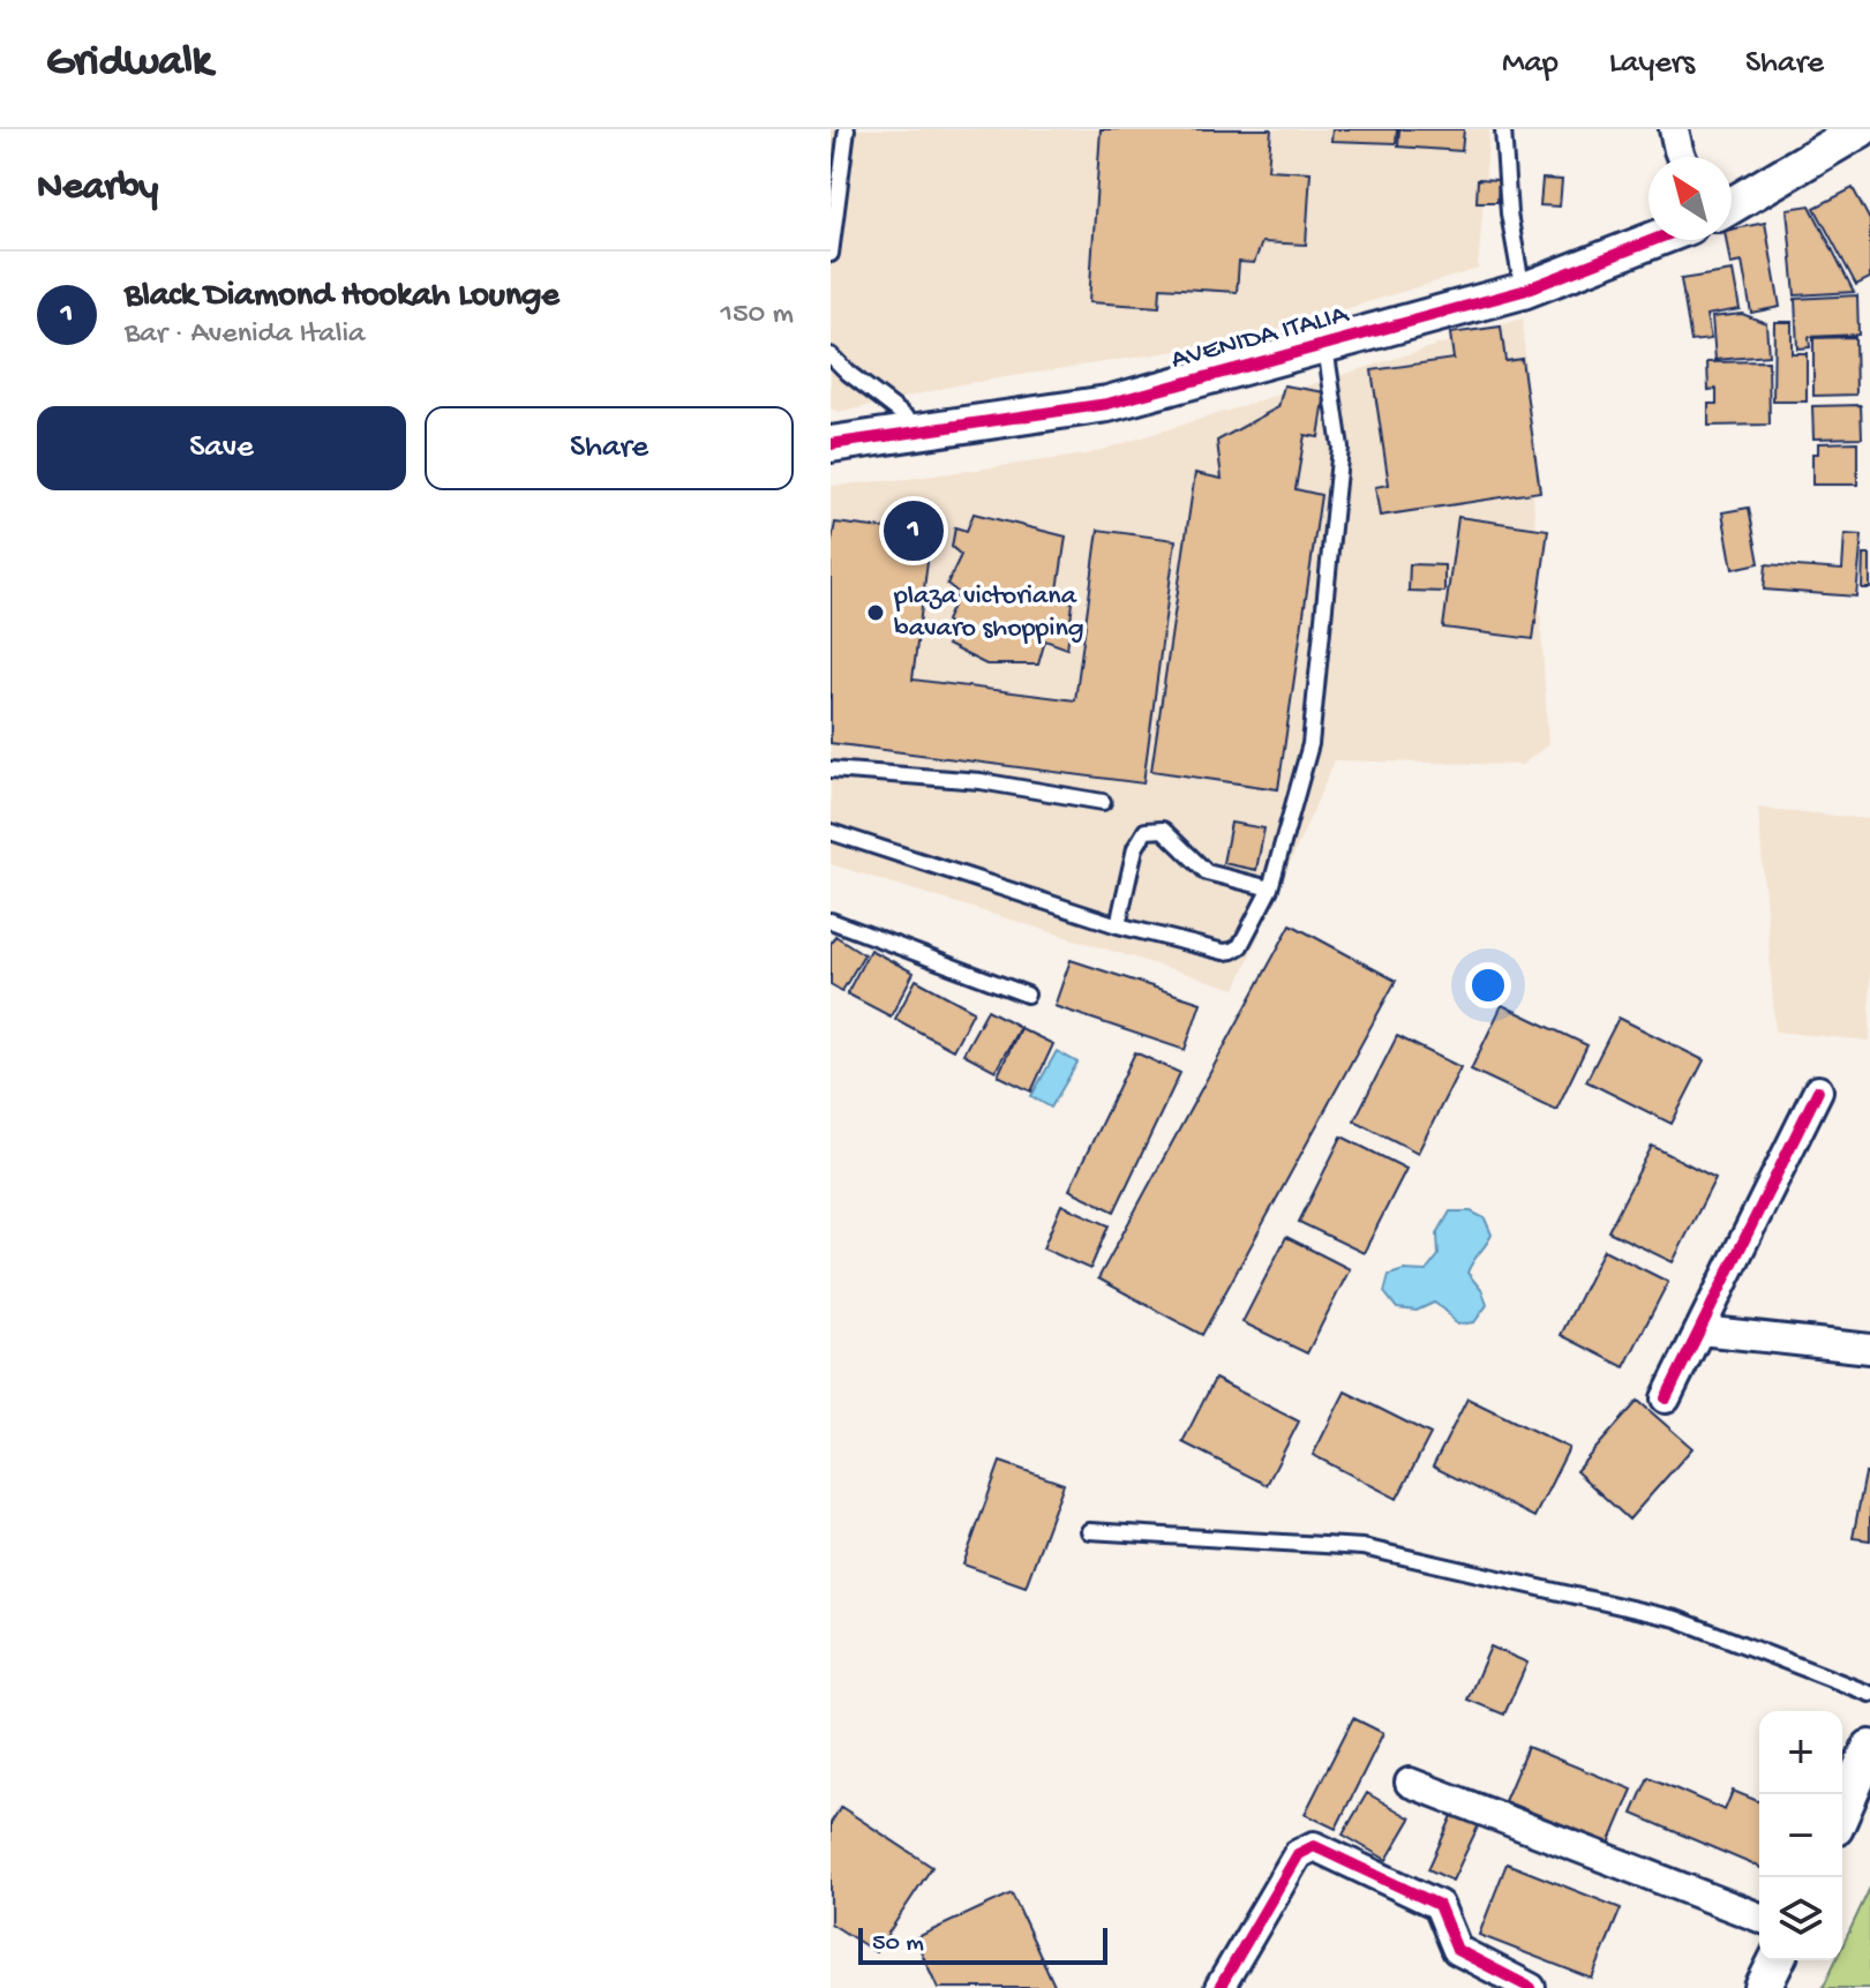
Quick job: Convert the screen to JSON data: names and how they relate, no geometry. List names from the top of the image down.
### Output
{
  "streets": {
    "street": ["AVENIDA ITALIA"]
  },
  "places": ["plaza victoriana bavaro shopping"],
  "scale_bar": "50 m",
  "north": "top left",
  "page": {
    "header": "Gridwalk",
    "nav": ["Map", "Layers", "Share"],
    "heading": "Nearby",
    "list": [
      {
        "mark": "1",
        "name": "Black Diamond Hookah Lounge",
        "note": "Bar · Avenida Italia",
        "value": "150 m"
      }
    ],
    "buttons": ["Save", "Share"],
    "pins": "1",
    "map_buttons": ["+", "−"],
    "scale": "50 m"
  }
}
